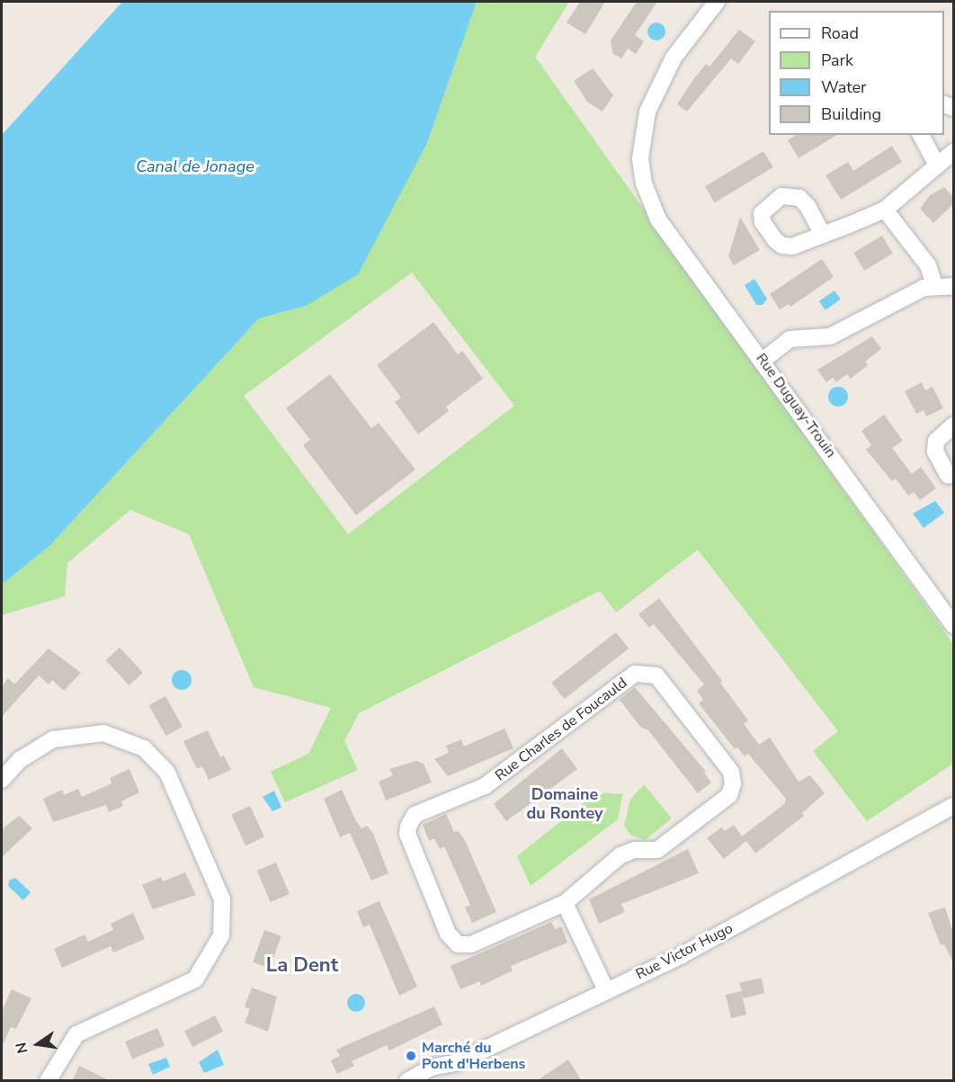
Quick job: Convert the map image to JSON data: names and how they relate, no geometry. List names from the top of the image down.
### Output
{
  "streets": {
    "street": ["Rue Duguay-Trouin", "Rue Charles de Foucauld", "Rue Victor Hugo"]
  },
  "districts": ["Domaine du Rontey", "La Dent"],
  "water": ["Canal de Jonage"],
  "places": ["Marché du Pont d'Herbens"],
  "legend": [
    "Road",
    "Park",
    "Water",
    "Building"
  ],
  "north": "left"
}
